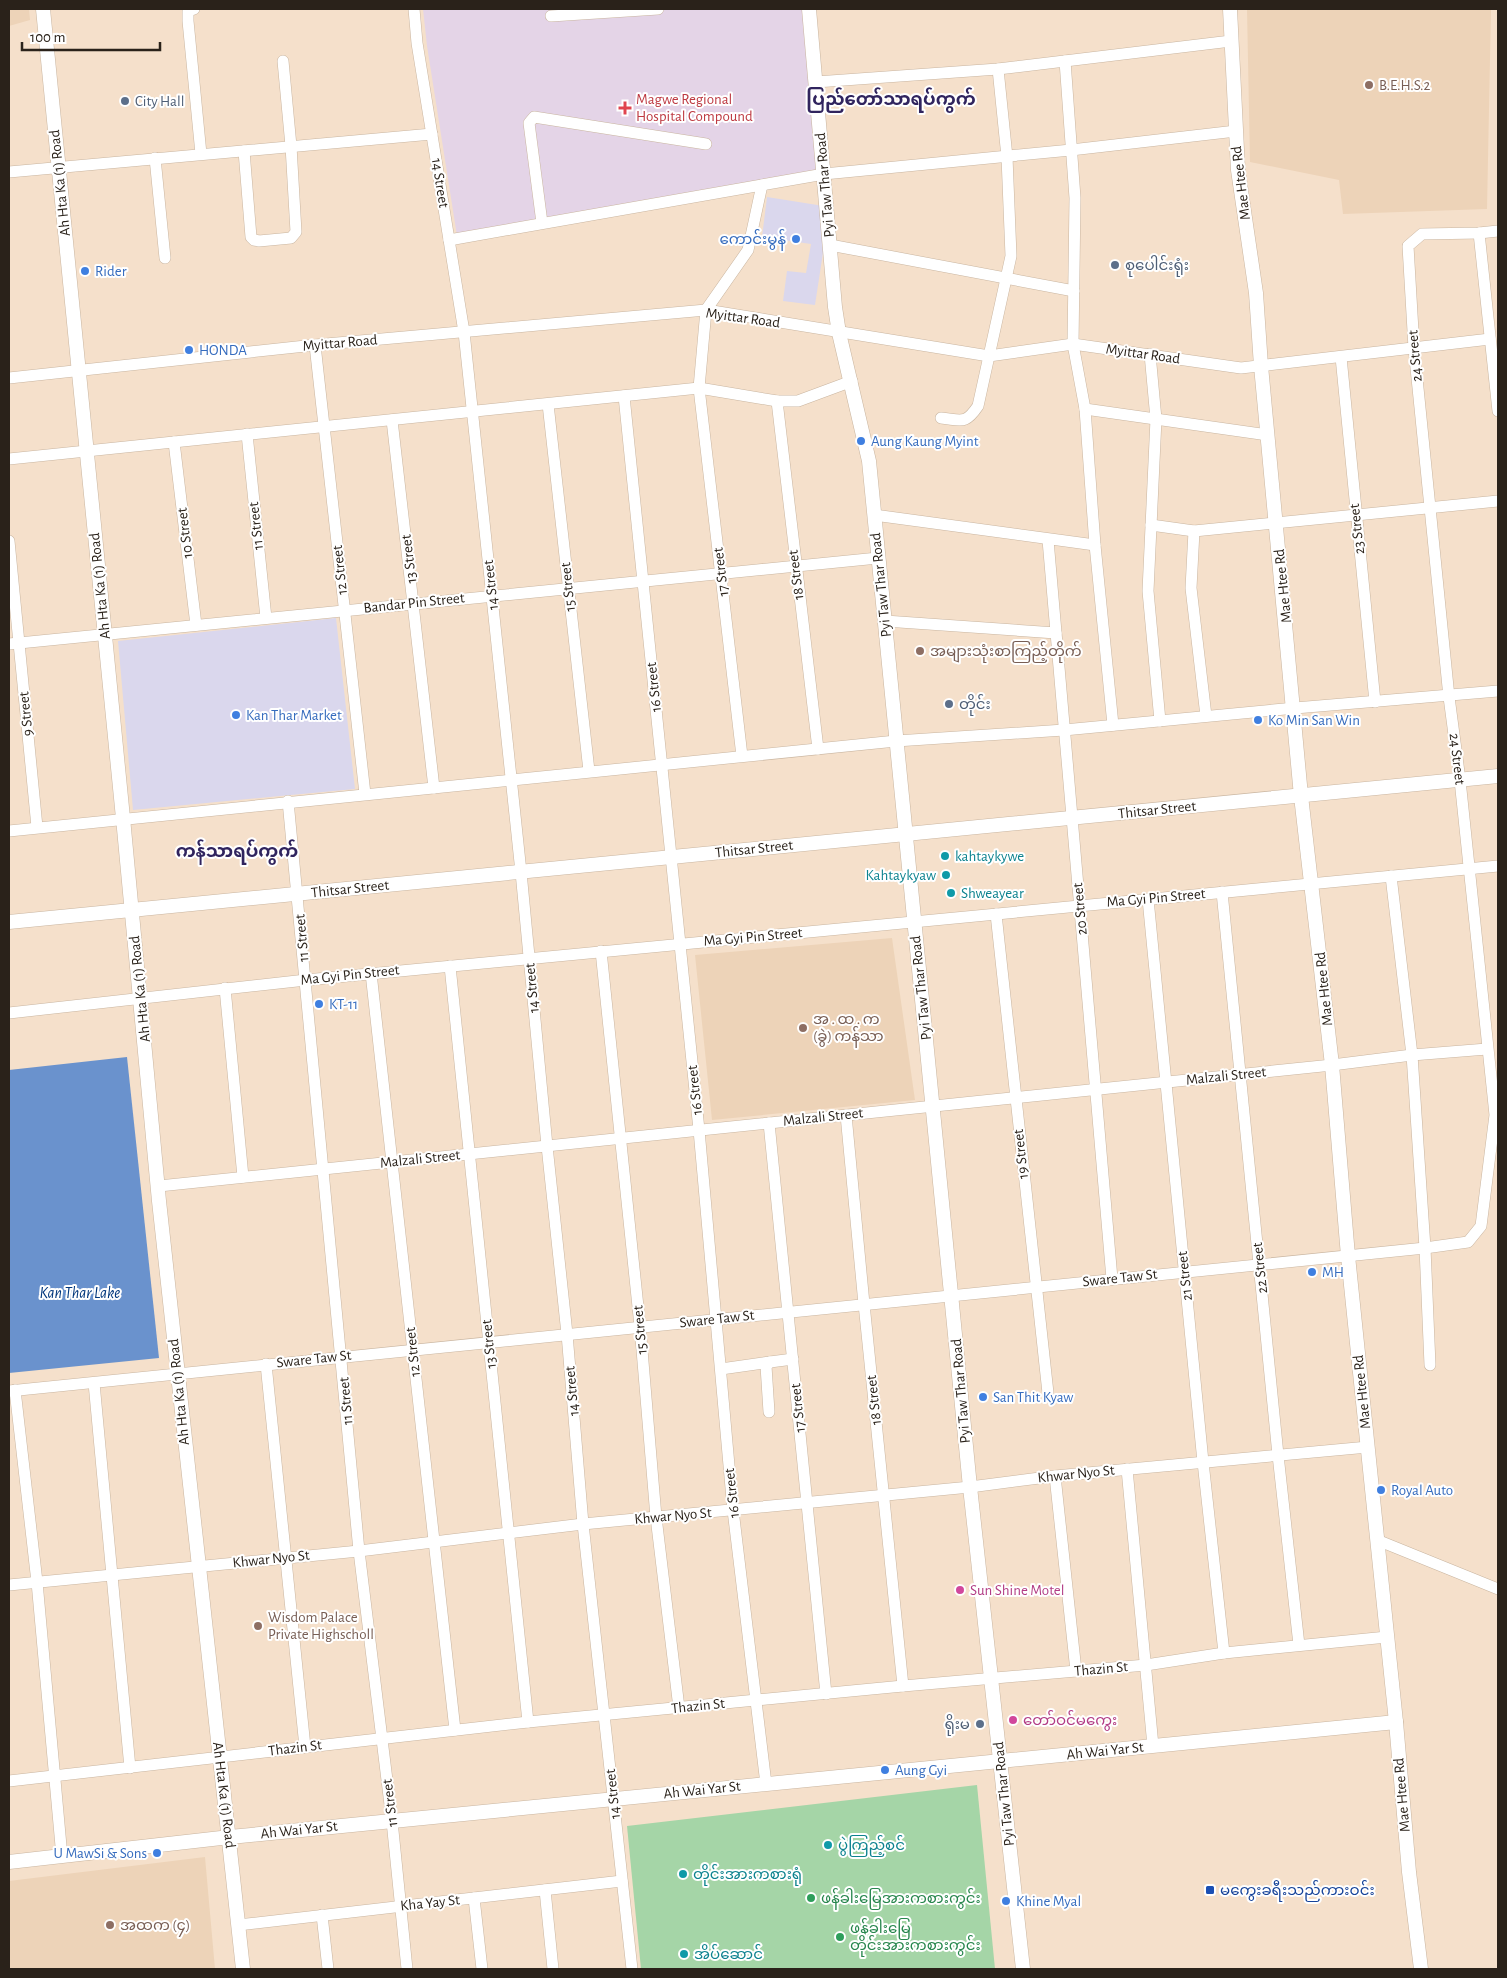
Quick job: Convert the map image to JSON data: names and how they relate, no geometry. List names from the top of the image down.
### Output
{
  "streets": {
    "street": [
      "Ah Hta Ka (1) Road",
      "14 Street",
      "Mae Htee Rd",
      "Pyi Taw Thar Road",
      "Myittar Road",
      "24 Street",
      "11 Street",
      "23 Street",
      "10 Street",
      "13 Street",
      "12 Street",
      "17 Street",
      "18 Street",
      "15 Street",
      "Bandar Pin Street",
      "16 Street",
      "9 Street",
      "Thitsar Street",
      "Ma Gyi Pin Street",
      "20 Street",
      "Malzali Street",
      "19 Street",
      "22 Street",
      "21 Street",
      "Sware Taw St",
      "Khwar Nyo St",
      "Thazin St",
      "Ah Wai Yar St",
      "Kha Yay St"
    ]
  },
  "crossings": [
    ["Ah Hta Ka (1) Road", "Myittar Road"],
    ["Ah Hta Ka (1) Road", "Bandar Pin Street"],
    ["Ah Hta Ka (1) Road", "Thitsar Street"],
    ["Ah Hta Ka (1) Road", "Ma Gyi Pin Street"],
    ["Ah Hta Ka (1) Road", "Malzali Street"],
    ["Ah Hta Ka (1) Road", "Sware Taw St"],
    ["Ah Hta Ka (1) Road", "Khwar Nyo St"],
    ["Ah Hta Ka (1) Road", "Thazin St"],
    ["Ah Hta Ka (1) Road", "Ah Wai Yar St"],
    ["Ah Hta Ka (1) Road", "Kha Yay St"],
    ["14 Street", "Myittar Road"],
    ["14 Street", "Bandar Pin Street"],
    ["14 Street", "Thitsar Street"],
    ["14 Street", "Ma Gyi Pin Street"],
    ["14 Street", "Malzali Street"],
    ["14 Street", "Sware Taw St"],
    ["14 Street", "Khwar Nyo St"],
    ["14 Street", "Thazin St"],
    ["14 Street", "Ah Wai Yar St"],
    ["14 Street", "Kha Yay St"],
    ["Mae Htee Rd", "Myittar Road"],
    ["Mae Htee Rd", "Thitsar Street"],
    ["Mae Htee Rd", "Ma Gyi Pin Street"],
    ["Mae Htee Rd", "Malzali Street"],
    ["Mae Htee Rd", "Sware Taw St"],
    ["Mae Htee Rd", "Khwar Nyo St"],
    ["Mae Htee Rd", "Thazin St"],
    ["Mae Htee Rd", "Ah Wai Yar St"],
    ["Pyi Taw Thar Road", "Myittar Road"],
    ["Pyi Taw Thar Road", "Bandar Pin Street"],
    ["Pyi Taw Thar Road", "Thitsar Street"],
    ["Pyi Taw Thar Road", "Ma Gyi Pin Street"],
    ["Pyi Taw Thar Road", "Malzali Street"],
    ["Pyi Taw Thar Road", "Sware Taw St"],
    ["Pyi Taw Thar Road", "Khwar Nyo St"],
    ["Pyi Taw Thar Road", "Thazin St"],
    ["Pyi Taw Thar Road", "Ah Wai Yar St"],
    ["Myittar Road", "24 Street"],
    ["Myittar Road", "23 Street"],
    ["Myittar Road", "12 Street"],
    ["Myittar Road", "17 Street"],
    ["24 Street", "Thitsar Street"],
    ["24 Street", "Ma Gyi Pin Street"],
    ["24 Street", "Malzali Street"],
    ["24 Street", "Sware Taw St"],
    ["11 Street", "Bandar Pin Street"],
    ["11 Street", "Thitsar Street"],
    ["11 Street", "Ma Gyi Pin Street"],
    ["11 Street", "Malzali Street"],
    ["11 Street", "Sware Taw St"],
    ["11 Street", "Khwar Nyo St"],
    ["11 Street", "Thazin St"],
    ["11 Street", "Ah Wai Yar St"],
    ["11 Street", "Kha Yay St"],
    ["10 Street", "Bandar Pin Street"],
    ["13 Street", "Bandar Pin Street"],
    ["13 Street", "Ma Gyi Pin Street"],
    ["13 Street", "Malzali Street"],
    ["13 Street", "Sware Taw St"],
    ["13 Street", "Khwar Nyo St"],
    ["13 Street", "Thazin St"],
    ["12 Street", "Bandar Pin Street"],
    ["12 Street", "Ma Gyi Pin Street"],
    ["12 Street", "Malzali Street"],
    ["12 Street", "Sware Taw St"],
    ["12 Street", "Khwar Nyo St"],
    ["12 Street", "Thazin St"],
    ["17 Street", "Bandar Pin Street"],
    ["17 Street", "Malzali Street"],
    ["17 Street", "Sware Taw St"],
    ["17 Street", "Khwar Nyo St"],
    ["17 Street", "Thazin St"],
    ["18 Street", "Bandar Pin Street"],
    ["18 Street", "Malzali Street"],
    ["18 Street", "Sware Taw St"],
    ["18 Street", "Khwar Nyo St"],
    ["18 Street", "Thazin St"],
    ["15 Street", "Bandar Pin Street"],
    ["15 Street", "Ma Gyi Pin Street"],
    ["15 Street", "Malzali Street"],
    ["15 Street", "Sware Taw St"],
    ["15 Street", "Khwar Nyo St"],
    ["15 Street", "Thazin St"],
    ["Bandar Pin Street", "16 Street"],
    ["Bandar Pin Street", "9 Street"],
    ["16 Street", "Thitsar Street"],
    ["16 Street", "Ma Gyi Pin Street"],
    ["16 Street", "Malzali Street"],
    ["16 Street", "Sware Taw St"],
    ["16 Street", "Khwar Nyo St"],
    ["16 Street", "Thazin St"],
    ["16 Street", "Ah Wai Yar St"],
    ["Thitsar Street", "20 Street"],
    ["Ma Gyi Pin Street", "20 Street"],
    ["Ma Gyi Pin Street", "19 Street"],
    ["Ma Gyi Pin Street", "22 Street"],
    ["Ma Gyi Pin Street", "21 Street"],
    ["20 Street", "Malzali Street"],
    ["20 Street", "Sware Taw St"],
    ["Malzali Street", "19 Street"],
    ["Malzali Street", "22 Street"],
    ["Malzali Street", "21 Street"],
    ["19 Street", "Sware Taw St"],
    ["22 Street", "Sware Taw St"],
    ["22 Street", "Khwar Nyo St"],
    ["22 Street", "Thazin St"],
    ["21 Street", "Sware Taw St"],
    ["21 Street", "Khwar Nyo St"],
    ["21 Street", "Thazin St"]
  ],
  "districts": ["ပြည်တော်သာရပ်ကွက်", "ကန်သာရပ်ကွက်"],
  "water": ["Kan Thar Lake"],
  "places": {
    "other": [
      "B.E.H.S.2",
      "City Hall",
      "ကောင်းမွန်",
      "စုပေါင်းရုံး",
      "Rider",
      "HONDA",
      "Aung Kaung Myint",
      "အများသုံးစာကြည့်တိုက်",
      "တိုင်း",
      "Kan Thar Market",
      "Ko Min San Win",
      "kahtaykywe",
      "Kahtaykyaw",
      "Shweayear",
      "KT-11",
      "အ . ထ . က (ခွဲ) ကန်သာ",
      "MH",
      "San Thit Kyaw",
      "Royal Auto",
      "Sun Shine Motel",
      "Wisdom Palace Private Highscholl",
      "တော်ဝင်မကွေး",
      "ရိုးမ",
      "Aung Gyi",
      "ပွဲကြည့်စင်",
      "U MawSi & Sons",
      "တိုင်းအားကစားရုံ",
      "ဖန်ခါးမြေအားကစားကွင်း",
      "Khine Myal",
      "အထက (၄)",
      "ဖန်ခါးမြေ တိုင်းအားကစားကွင်း",
      "အိပ်ဆောင်"
    ],
    "health": ["Magwe Regional Hospital Compound"],
    "transit": ["မကွေးခရီးသည်ကားဝင်း"]
  },
  "scale_bar": "100 m"
}
